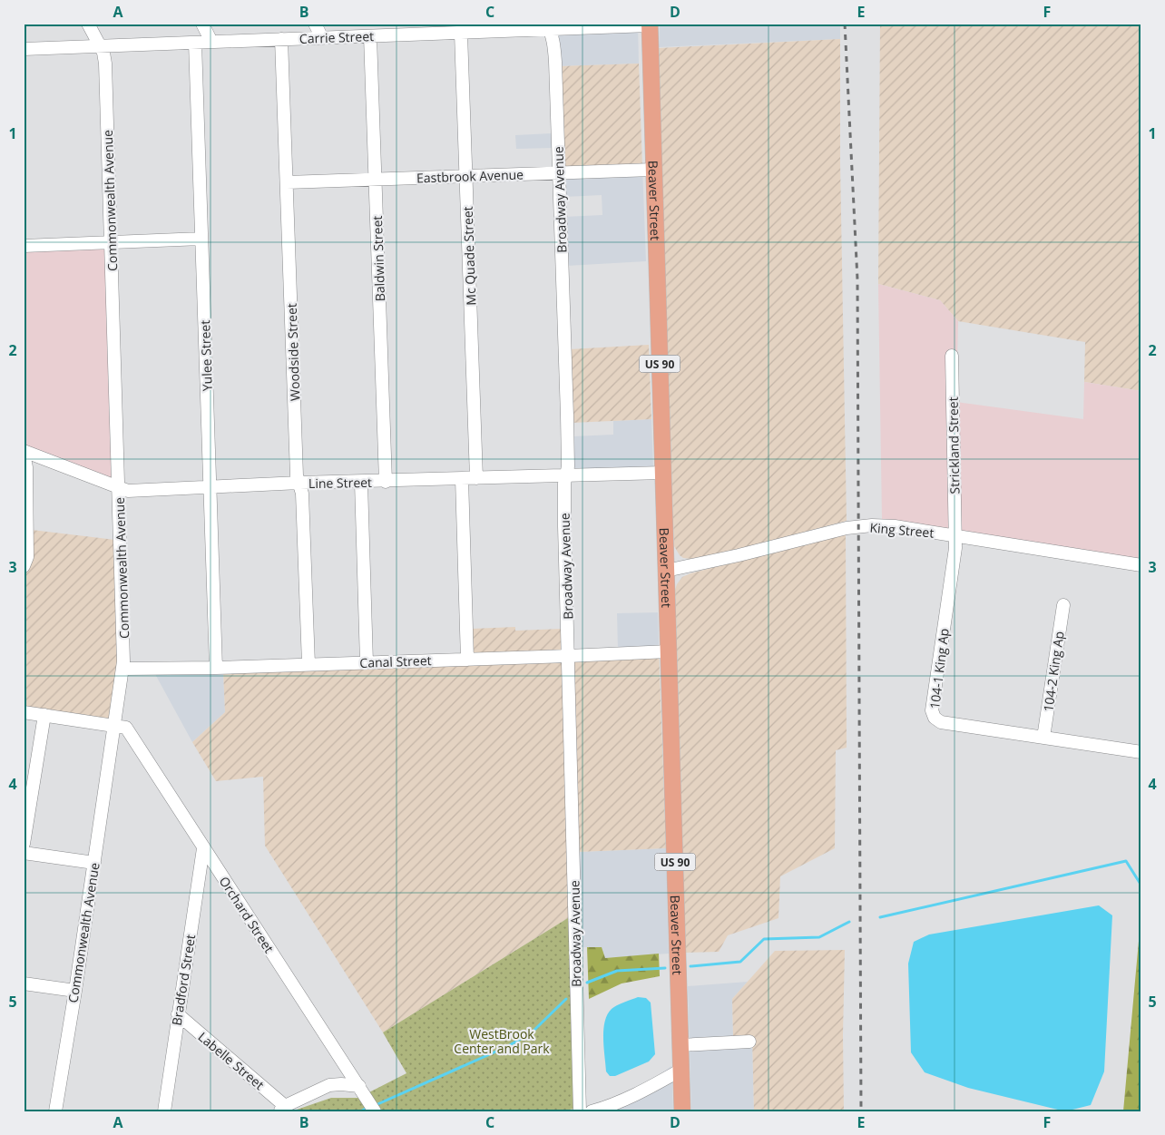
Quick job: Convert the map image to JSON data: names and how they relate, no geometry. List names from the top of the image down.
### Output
{
  "streets": {
    "main road": ["Beaver Street", "US 90"],
    "street": [
      "Carrie Street",
      "Eastbrook Avenue",
      "Broadway Avenue",
      "Commonwealth Avenue",
      "Mc Quade Street",
      "Baldwin Street",
      "Woodside Street",
      "Yulee Street",
      "Strickland Street",
      "Line Street",
      "King Street",
      "Canal Street",
      "104-1 King Ap",
      "104-2 King Ap",
      "Orchard Street",
      "Bradford Street",
      "Labelle Street"
    ]
  },
  "crossings": [
    ["Carrie Street", "Broadway Avenue"],
    ["Carrie Street", "Commonwealth Avenue"],
    ["Carrie Street", "Beaver Street"],
    ["Carrie Street", "Mc Quade Street"],
    ["Carrie Street", "Baldwin Street"],
    ["Carrie Street", "Woodside Street"],
    ["Carrie Street", "Yulee Street"],
    ["Eastbrook Avenue", "Broadway Avenue"],
    ["Eastbrook Avenue", "Beaver Street"],
    ["Eastbrook Avenue", "Mc Quade Street"],
    ["Eastbrook Avenue", "Baldwin Street"],
    ["Eastbrook Avenue", "Woodside Street"],
    ["Broadway Avenue", "Line Street"],
    ["Broadway Avenue", "Canal Street"],
    ["Commonwealth Avenue", "Line Street"],
    ["Commonwealth Avenue", "Canal Street"],
    ["Commonwealth Avenue", "Orchard Street"],
    ["Beaver Street", "Line Street"],
    ["Beaver Street", "King Street"],
    ["Beaver Street", "Canal Street"],
    ["Mc Quade Street", "Line Street"],
    ["Baldwin Street", "Line Street"],
    ["Woodside Street", "Line Street"],
    ["Woodside Street", "Canal Street"],
    ["Yulee Street", "Line Street"],
    ["Yulee Street", "Canal Street"],
    ["Strickland Street", "King Street"],
    ["Strickland Street", "104-1 King Ap"],
    ["King Street", "104-1 King Ap"],
    ["104-1 King Ap", "104-2 King Ap"],
    ["Orchard Street", "Bradford Street"],
    ["Bradford Street", "Labelle Street"]
  ],
  "parks": ["WestBrook Center and Park"],
  "grid": {
    "columns": [
      "A",
      "B",
      "C",
      "D",
      "E",
      "F"
    ],
    "rows": [
      "1",
      "2",
      "3",
      "4",
      "5"
    ]
  }
}
